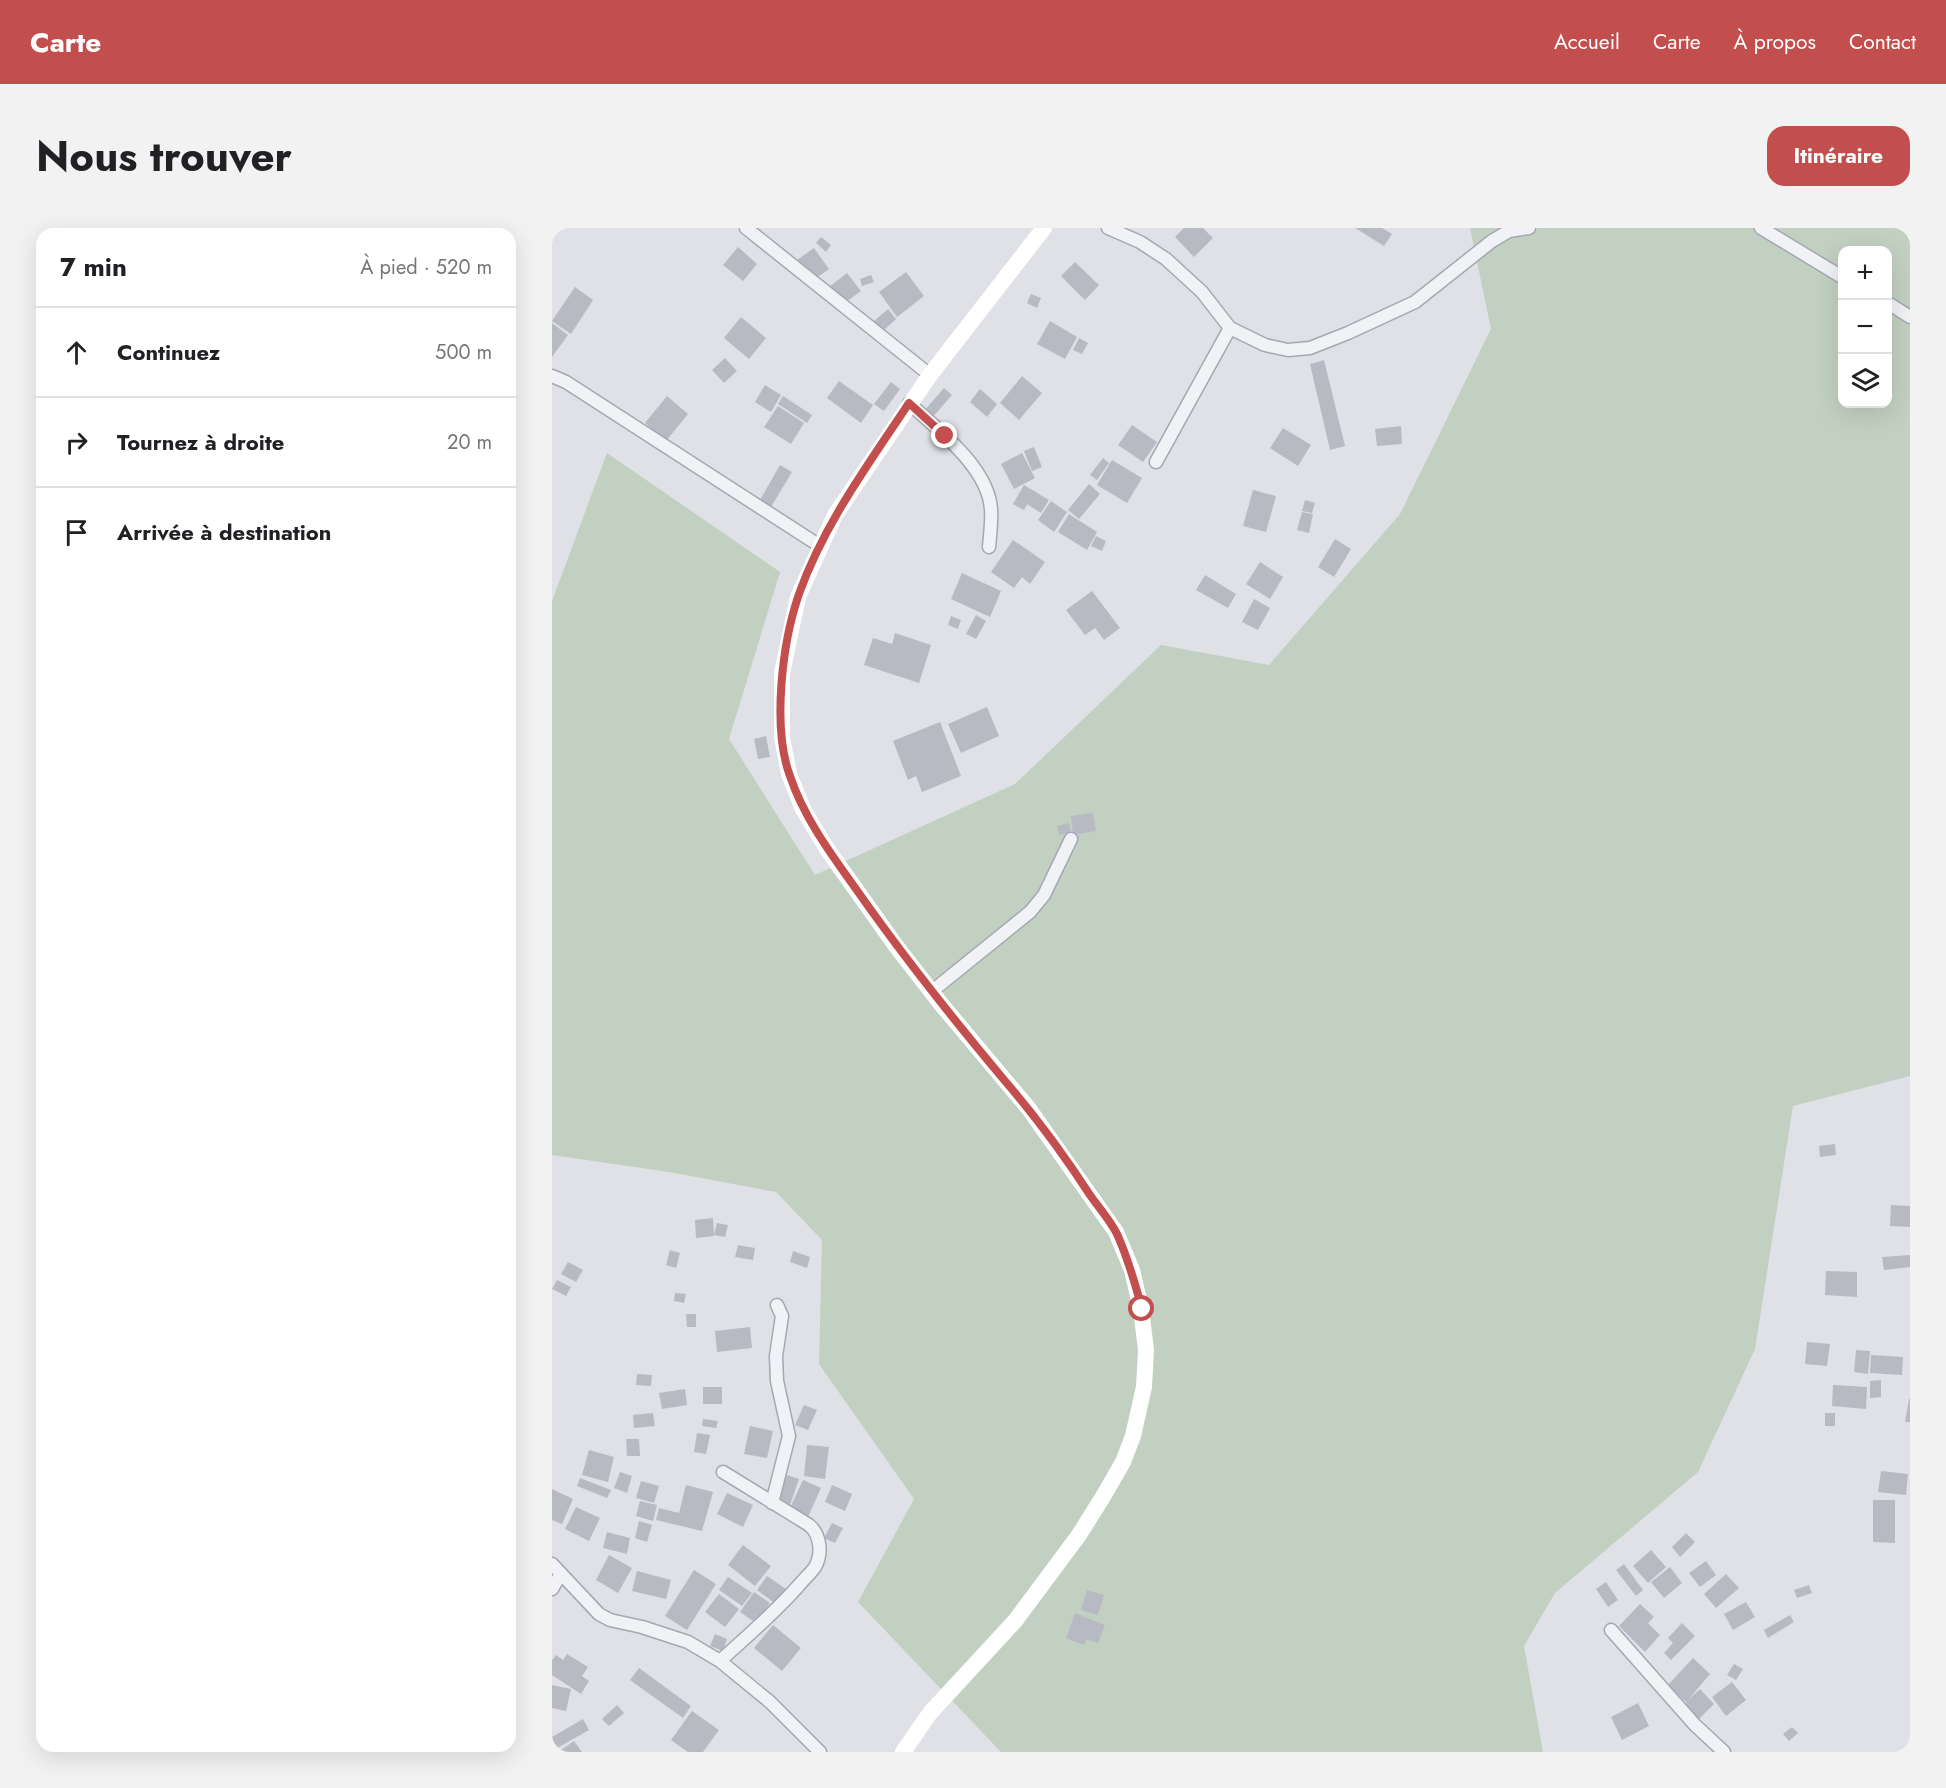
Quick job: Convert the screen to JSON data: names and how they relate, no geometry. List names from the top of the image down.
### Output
{
  "page": {
    "header": "Carte",
    "nav": [
      "Accueil",
      "Carte",
      "À propos",
      "Contact"
    ],
    "title": "Nous trouver",
    "buttons": "Itinéraire",
    "heading": ["7 min", "À pied · 520 m"],
    "map_buttons": ["+", "−"],
    "list": [
      ["Continuez", "500 m"],
      ["Tournez à droite", "20 m"],
      "Arrivée à destination"
    ]
  }
}
